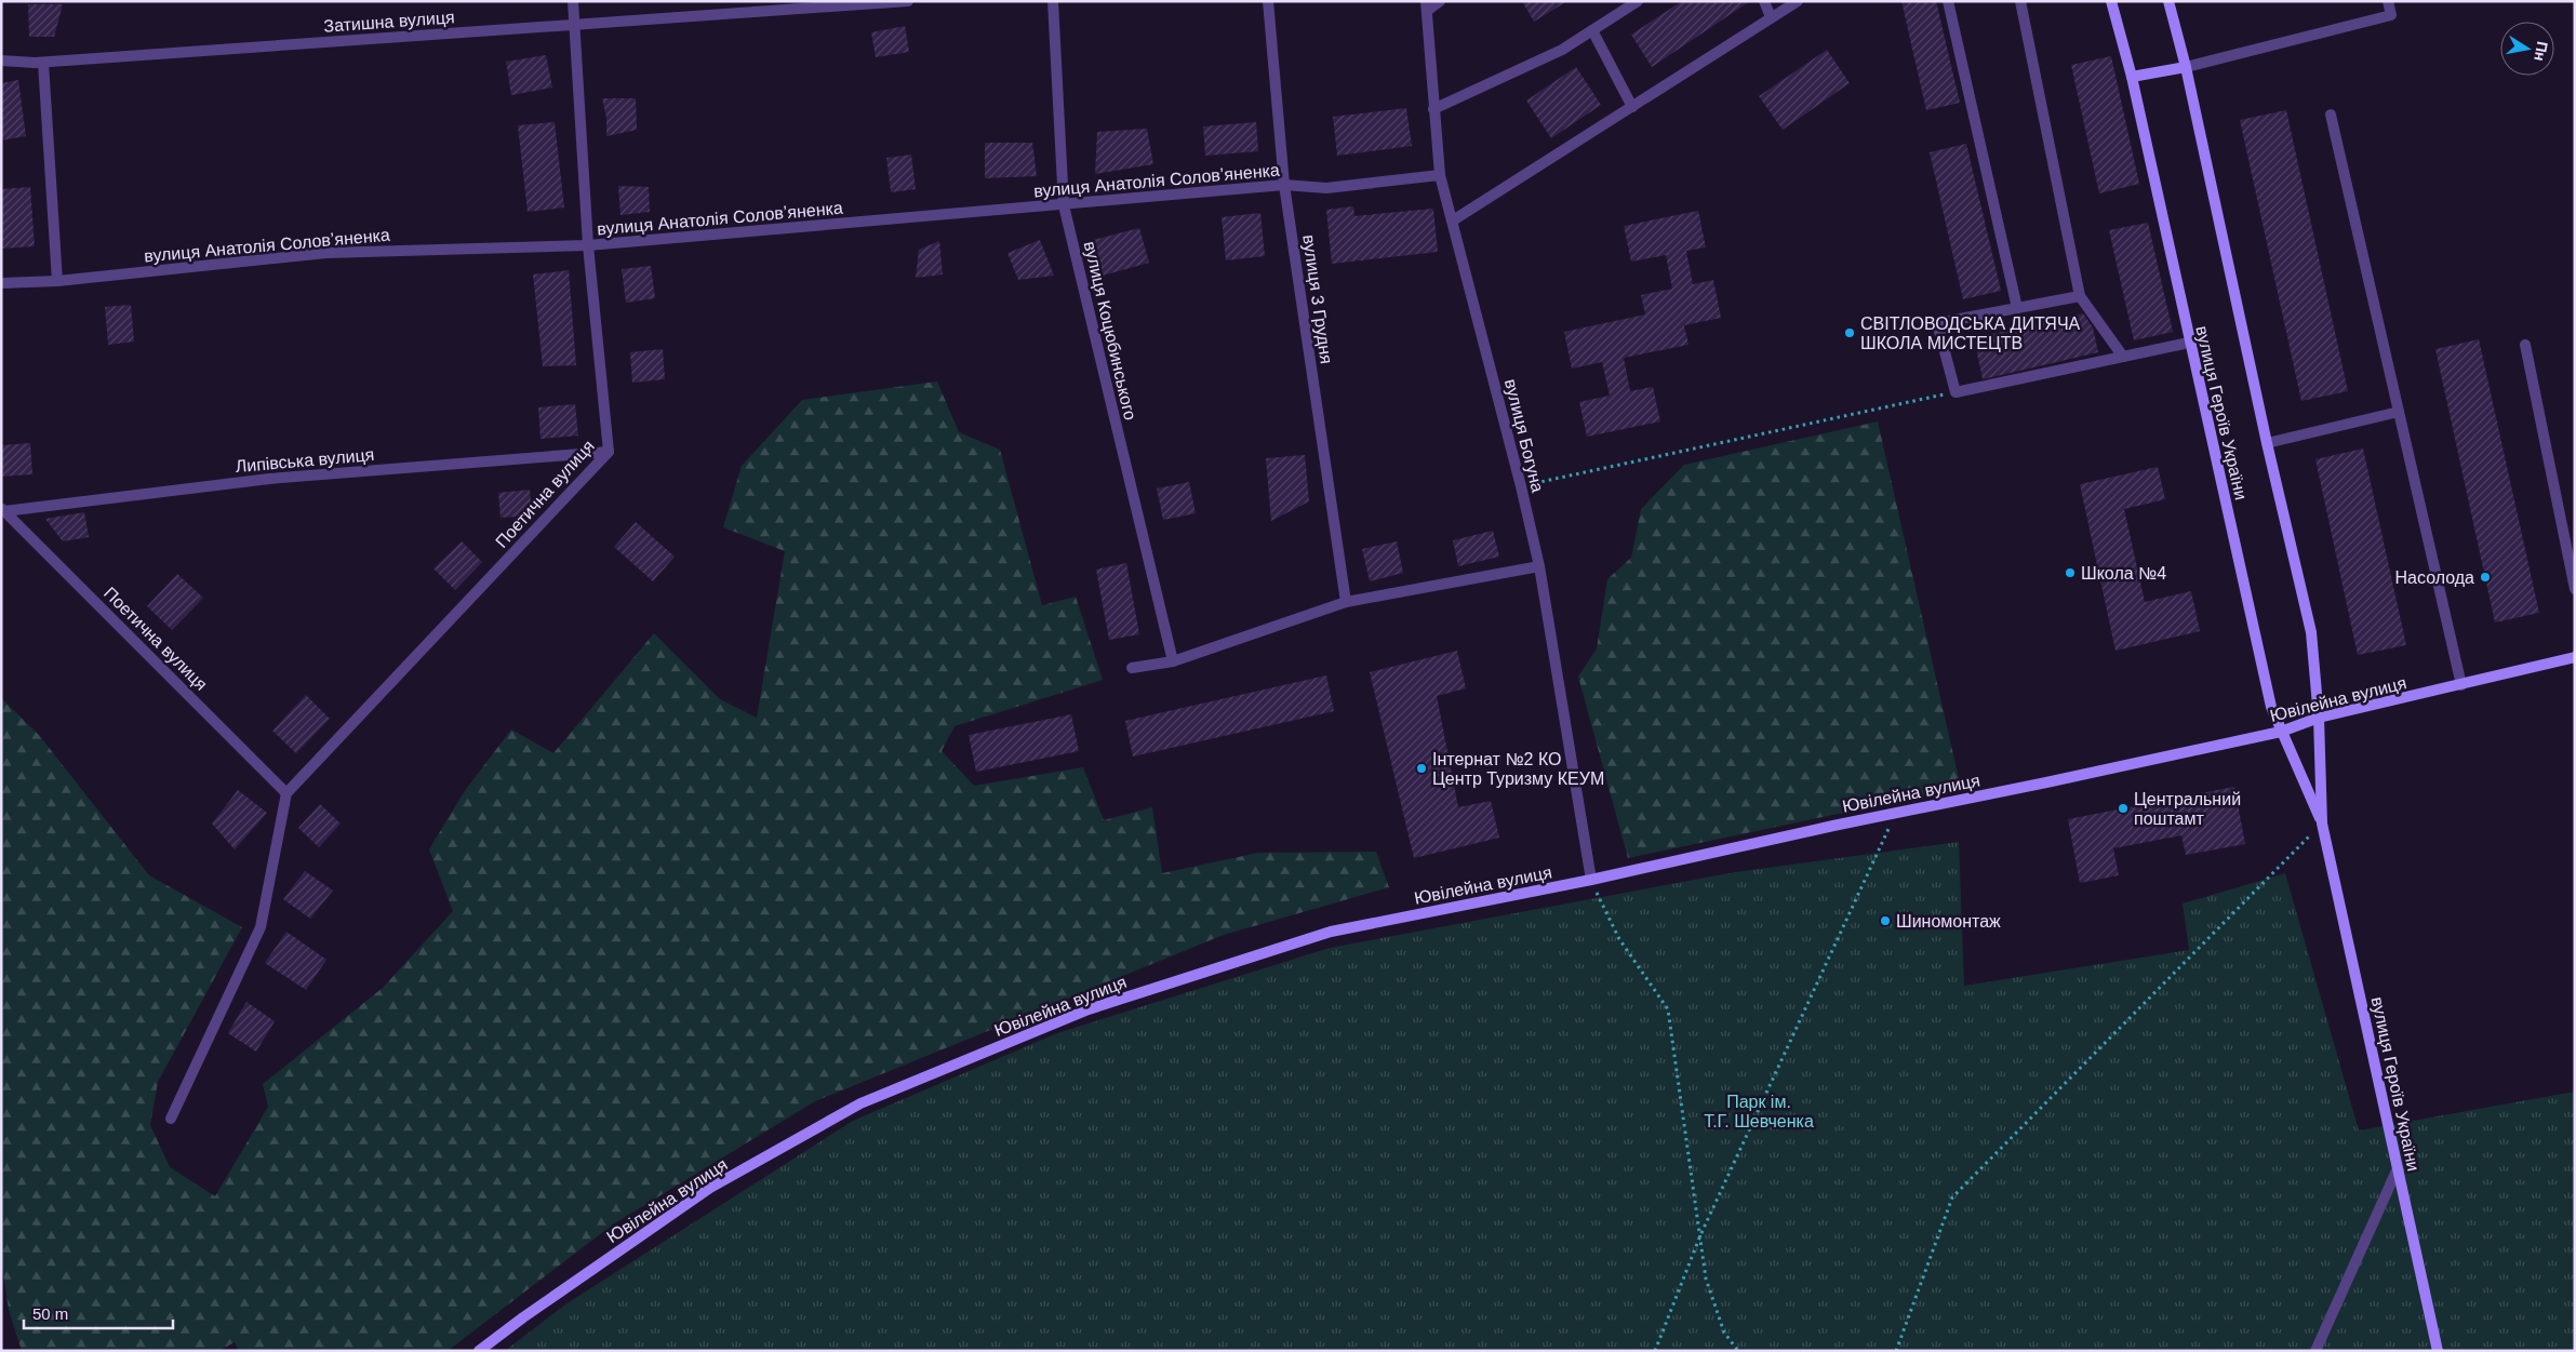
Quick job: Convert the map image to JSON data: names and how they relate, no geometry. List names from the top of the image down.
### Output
{
  "streets": {
    "main road": ["вулиця Героїв України", "Ювілейна вулиця"],
    "street": [
      "Затишна вулиця",
      "вулиця Анатолія Соловʼяненка",
      "вулиця 3 Грудня",
      "вулиця Коцюбинського",
      "вулиця Богуна",
      "Липівська вулиця",
      "Поетична вулиця"
    ]
  },
  "crossings": [
    ["Затишна вулиця", "Поетична вулиця"],
    ["вулиця Анатолія Соловʼяненка", "вулиця 3 Грудня"],
    ["вулиця Анатолія Соловʼяненка", "вулиця Коцюбинського"],
    ["вулиця Анатолія Соловʼяненка", "вулиця Богуна"],
    ["вулиця Анатолія Соловʼяненка", "Поетична вулиця"],
    ["вулиця Героїв України", "Ювілейна вулиця"],
    ["вулиця Богуна", "Ювілейна вулиця"],
    ["Липівська вулиця", "Поетична вулиця"]
  ],
  "parks": ["Парк ім. Т.Г. Шевченка"],
  "places": [
    "СВІТЛОВОДСЬКА ДИТЯЧА ШКОЛА МИСТЕЦТВ",
    "Школа №4",
    "Насолода",
    "Інтернат №2 КО Центр Туризму КЕУМ",
    "Центральний поштамт",
    "Шиномонтаж"
  ],
  "scale_bar": "50 m",
  "north": "right"
}
